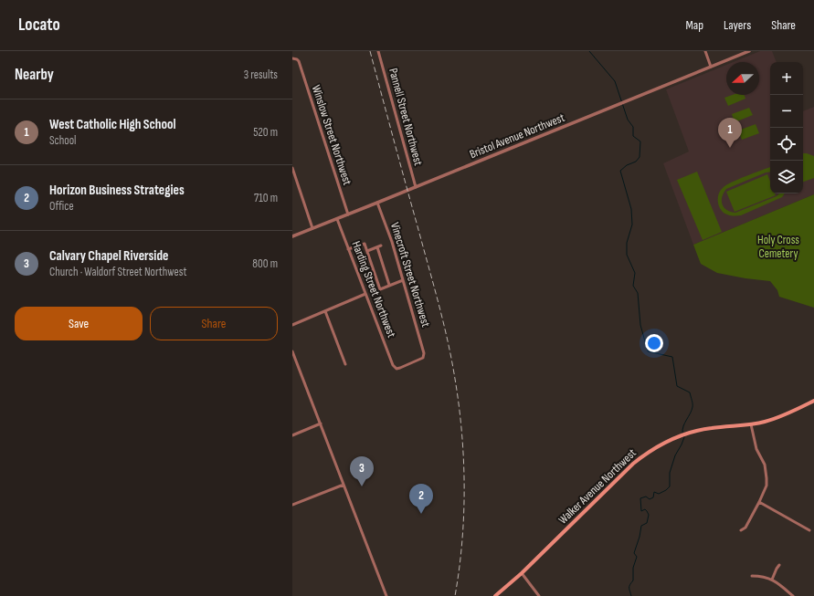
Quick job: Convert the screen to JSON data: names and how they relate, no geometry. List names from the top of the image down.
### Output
{
  "streets": {
    "main road": ["Walker Avenue Northwest"],
    "street": [
      "Pannell Street Northwest",
      "Winslow Street Northwest",
      "Bristol Avenue Northwest",
      "Vinecroft Street Northwest",
      "Harding Street Northwest"
    ]
  },
  "crossings": [
    ["Pannell Street Northwest", "Bristol Avenue Northwest"],
    ["Winslow Street Northwest", "Bristol Avenue Northwest"],
    ["Bristol Avenue Northwest", "Vinecroft Street Northwest"],
    ["Bristol Avenue Northwest", "Harding Street Northwest"],
    ["Vinecroft Street Northwest", "Harding Street Northwest"]
  ],
  "parks": ["Holy Cross Cemetery"],
  "north": "left",
  "page": {
    "header": "Locato",
    "nav": ["Map", "Layers", "Share"],
    "heading": ["Nearby", "3 results"],
    "map_buttons": ["+", "−"],
    "list": [
      {
        "mark": "1",
        "name": "West Catholic High School",
        "note": "School",
        "value": "520 m"
      },
      {
        "mark": "2",
        "name": "Horizon Business Strategies",
        "note": "Office",
        "value": "710 m"
      },
      {
        "mark": "3",
        "name": "Calvary Chapel Riverside",
        "note": "Church · Waldorf Street Northwest",
        "value": "800 m"
      }
    ],
    "pins": ["1", "3", "2"],
    "buttons": ["Save", "Share"]
  }
}
